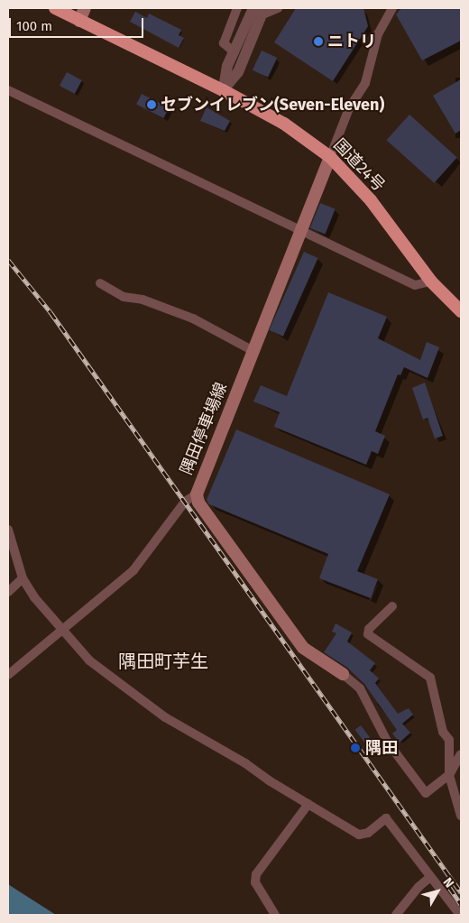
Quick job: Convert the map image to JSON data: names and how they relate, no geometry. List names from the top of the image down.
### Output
{
  "streets": {
    "highway": ["国道24号"],
    "main road": ["隅田停車場線"]
  },
  "crossings": [
    ["国道24号", "隅田停車場線"]
  ],
  "districts": ["隅田町芋生"],
  "places": ["ニトリ", "セブンイレブン(Seven-Eleven)", "隅田"],
  "scale_bar": "100 m",
  "north": "top right"
}
